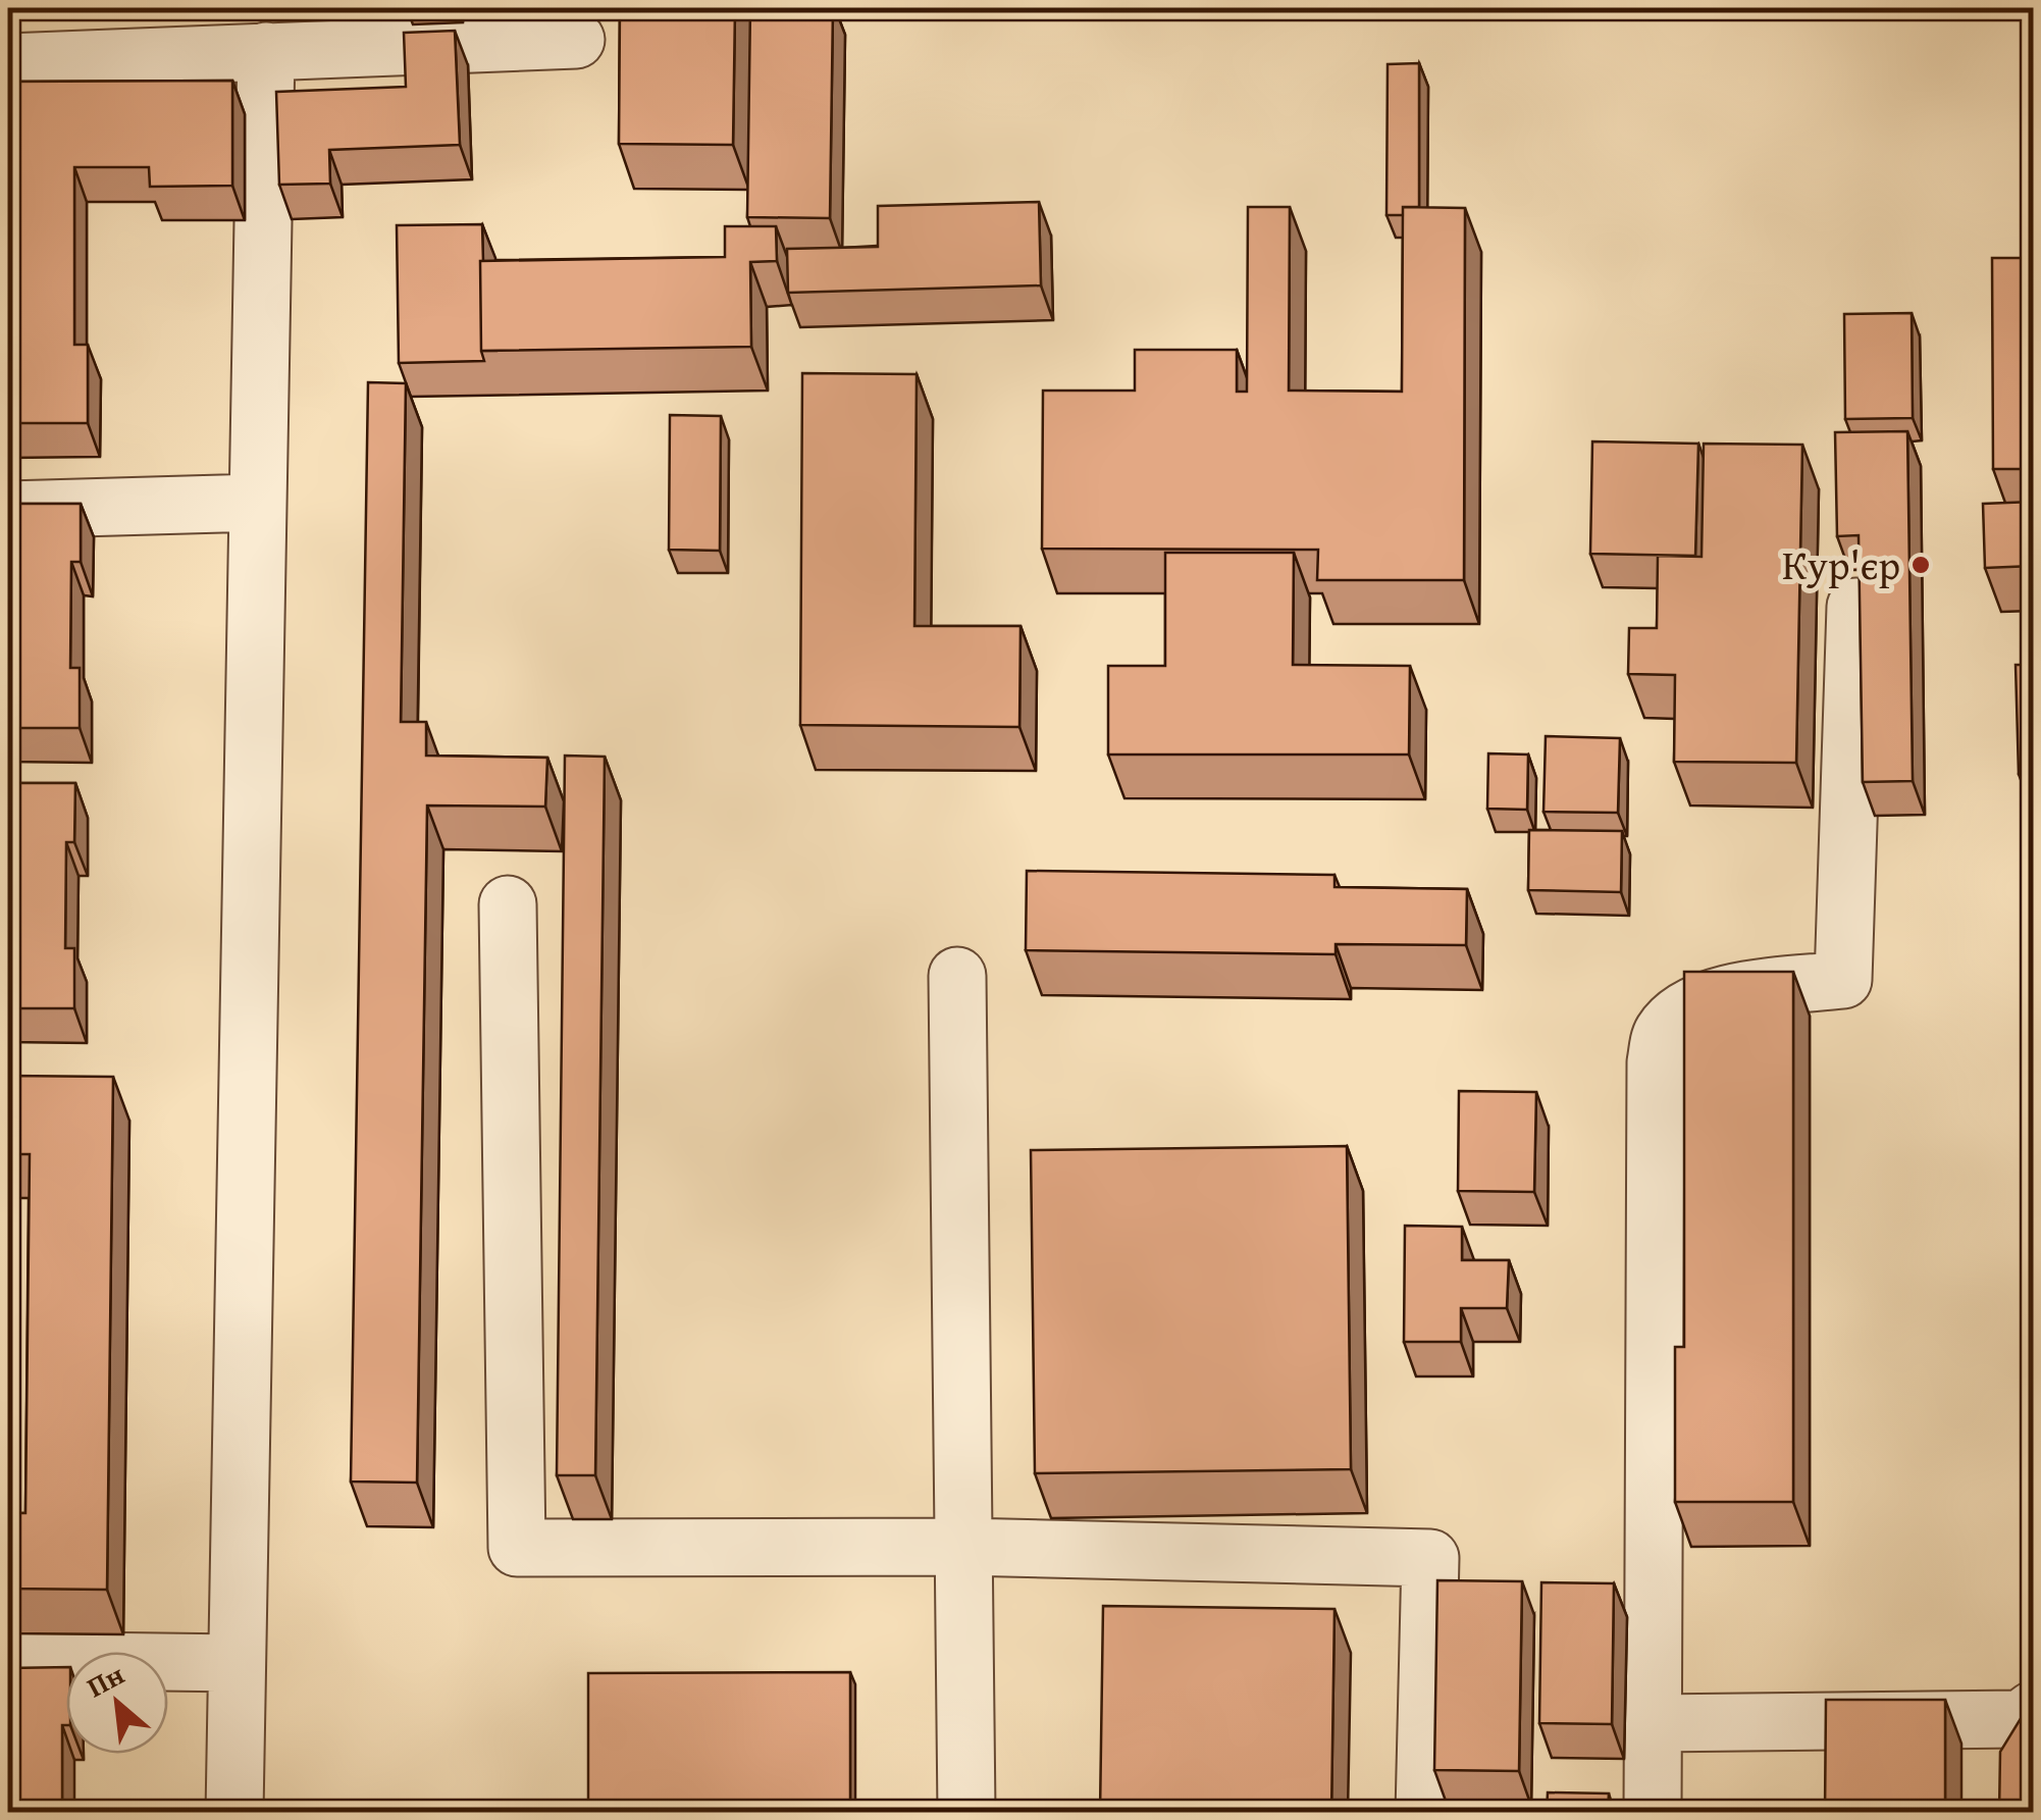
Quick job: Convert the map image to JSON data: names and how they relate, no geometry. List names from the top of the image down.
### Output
{
  "places": ["Кур'єр"],
  "north": "top left"
}
